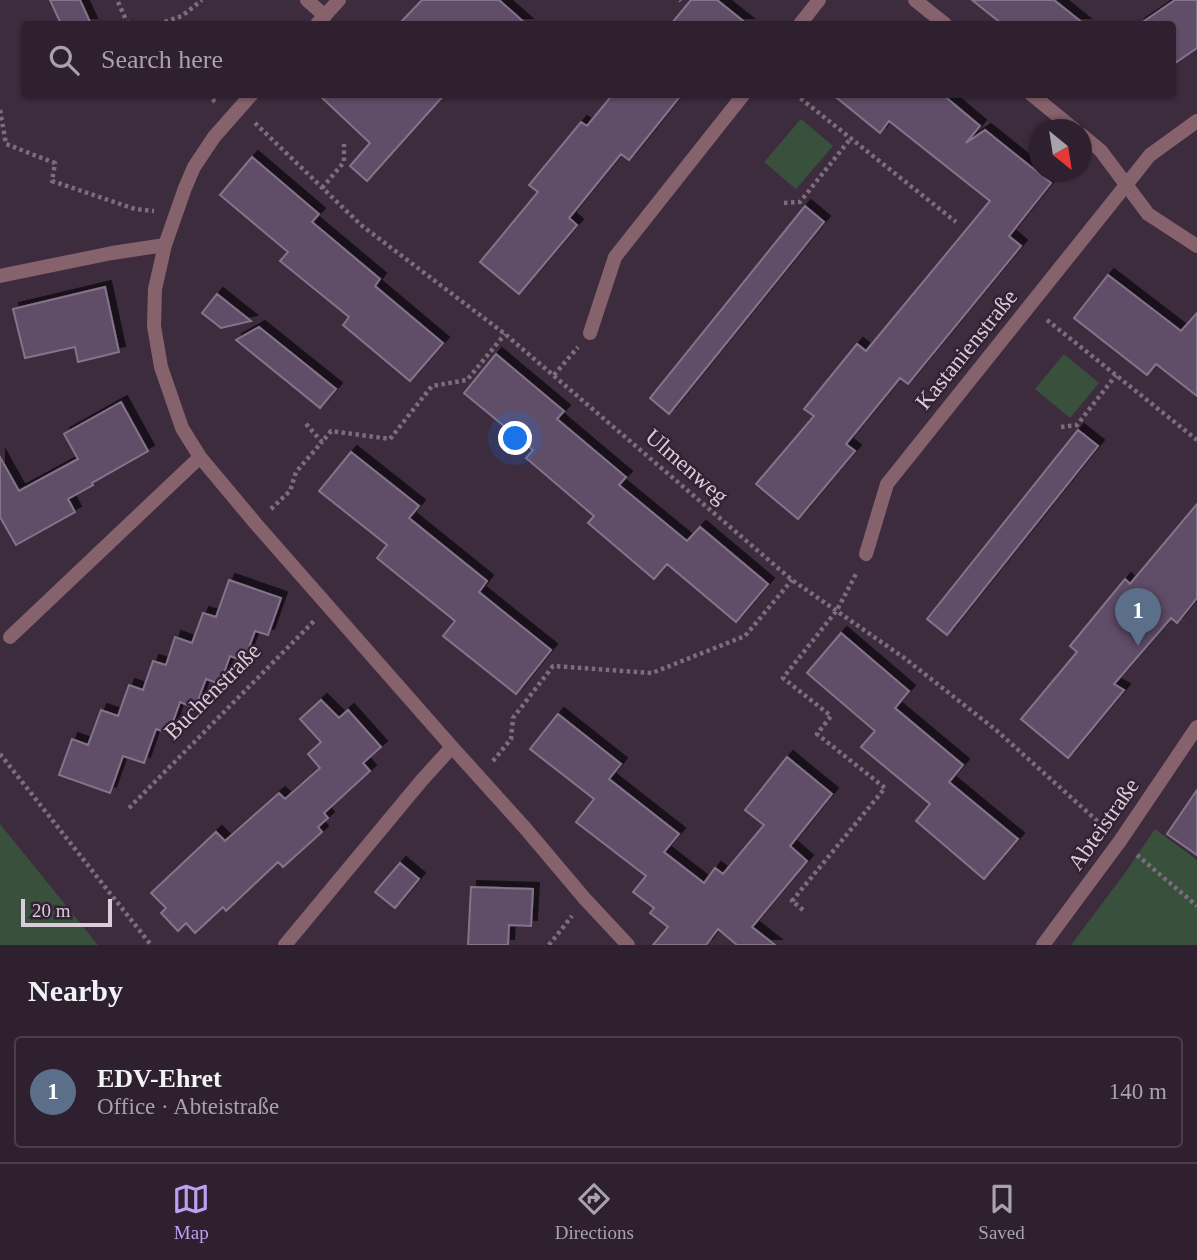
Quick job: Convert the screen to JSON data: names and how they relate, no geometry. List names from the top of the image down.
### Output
{
  "streets": {
    "street": ["Kastanienstraße", "Abteistraße"],
    "path": ["Ulmenweg", "Buchenstraße"]
  },
  "crossings": [
    ["Ulmenweg", "Abteistraße"]
  ],
  "scale_bar": "20 m",
  "north": "bottom right",
  "page": {
    "search": "Search here",
    "pins": "1",
    "scale": "20 m",
    "heading": "Nearby",
    "list": [
      {
        "mark": "1",
        "name": "EDV-Ehret",
        "note": "Office · Abteistraße",
        "value": "140 m"
      }
    ],
    "nav": ["Map", "Directions", "Saved"]
  }
}
